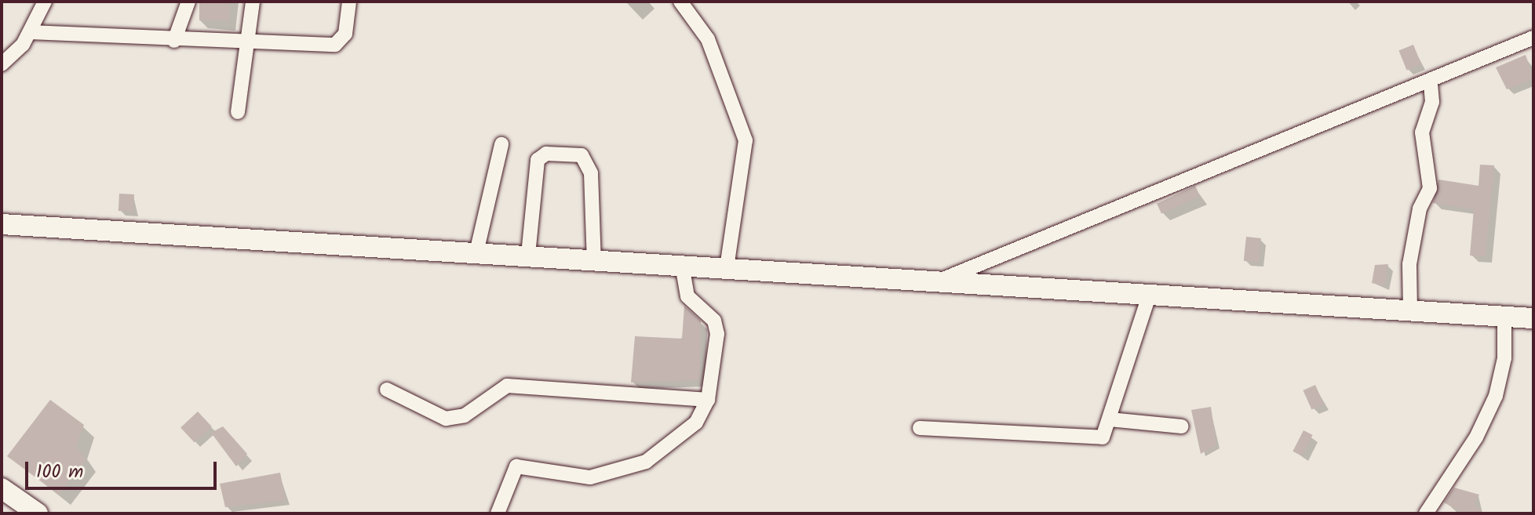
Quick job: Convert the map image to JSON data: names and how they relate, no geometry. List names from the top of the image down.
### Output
{
  "scale_bar": "100 m"
}
